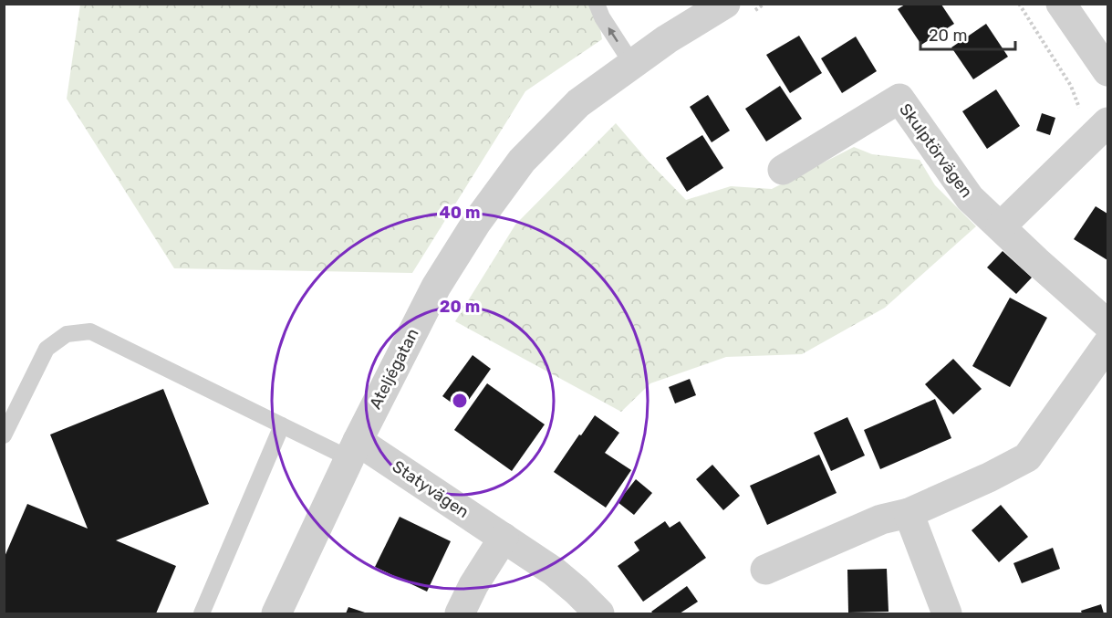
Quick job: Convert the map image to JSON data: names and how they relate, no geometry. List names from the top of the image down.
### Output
{
  "streets": {
    "street": ["Skulptörvägen", "Ateljégatan", "Statyvägen"]
  },
  "crossings": [
    ["Ateljégatan", "Statyvägen"]
  ],
  "scale_bar": "20 m",
  "rings": ["40 m", "20 m"]
}
